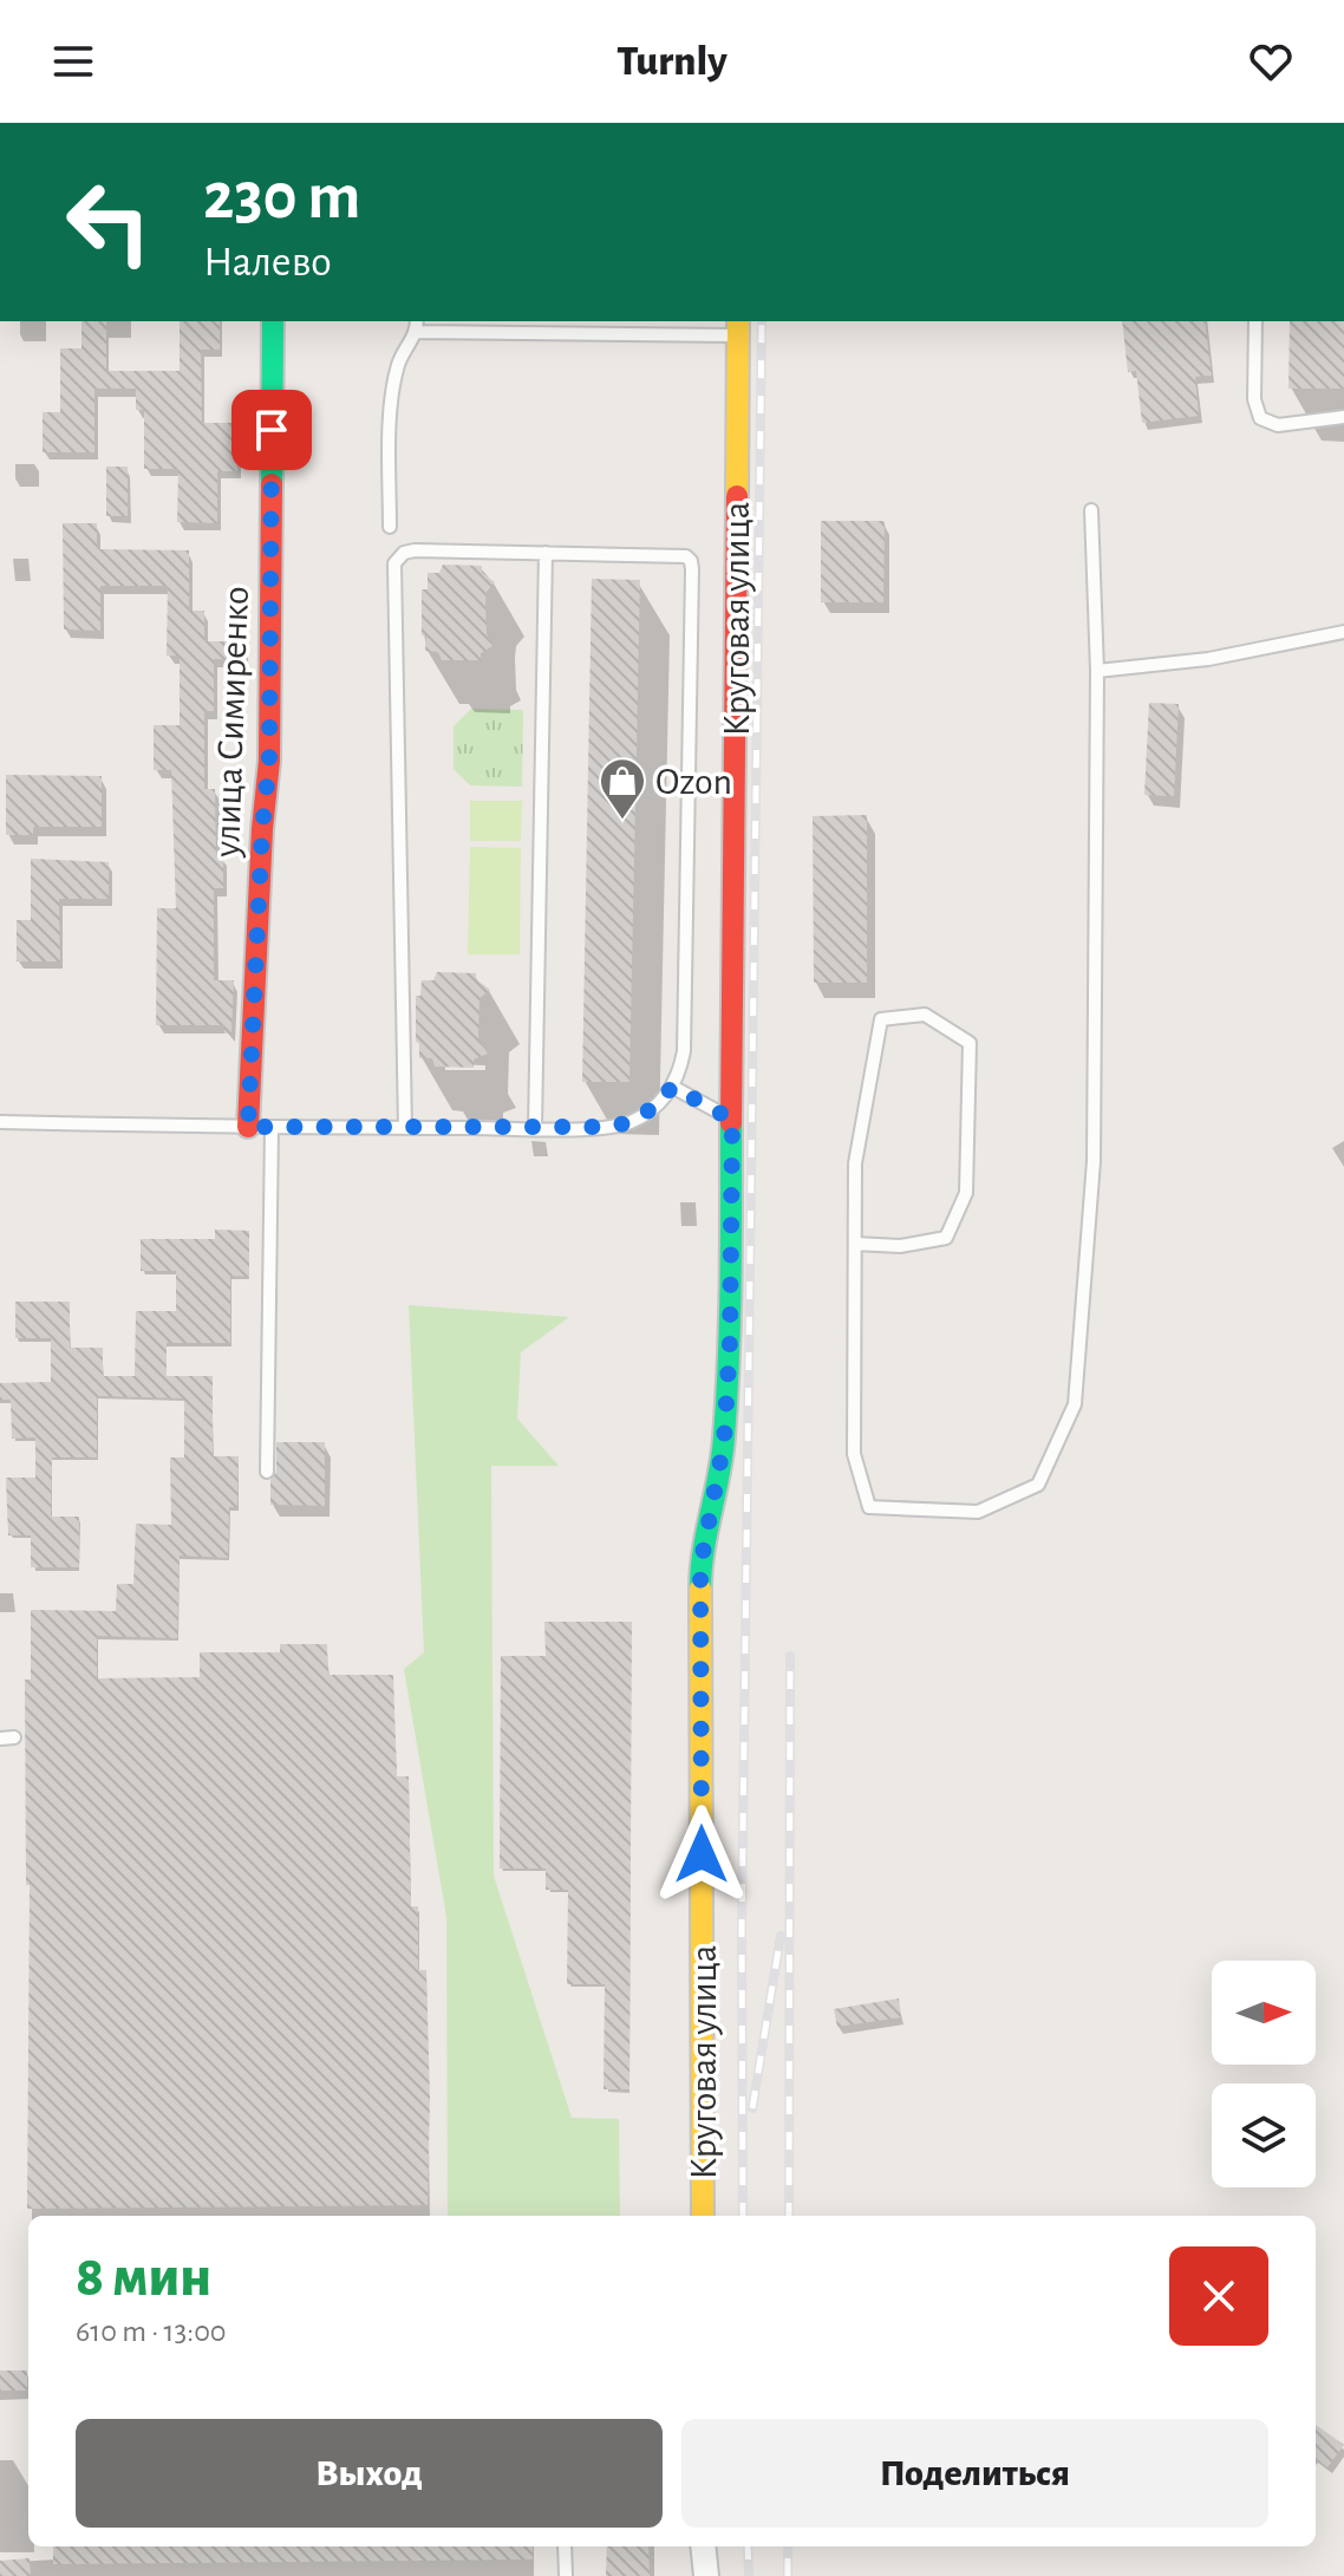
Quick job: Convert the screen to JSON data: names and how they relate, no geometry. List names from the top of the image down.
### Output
{
  "streets": {
    "street": ["Круговая улица", "улица Симиренко"]
  },
  "places": {
    "shop": ["Ozon"]
  },
  "north": "right",
  "page": {
    "header": "Turnly",
    "turn": ["230 m", "Налево"],
    "heading": ["8 мин", "610 m · 13:00"],
    "buttons": ["Выход", "Поделиться"]
  }
}
